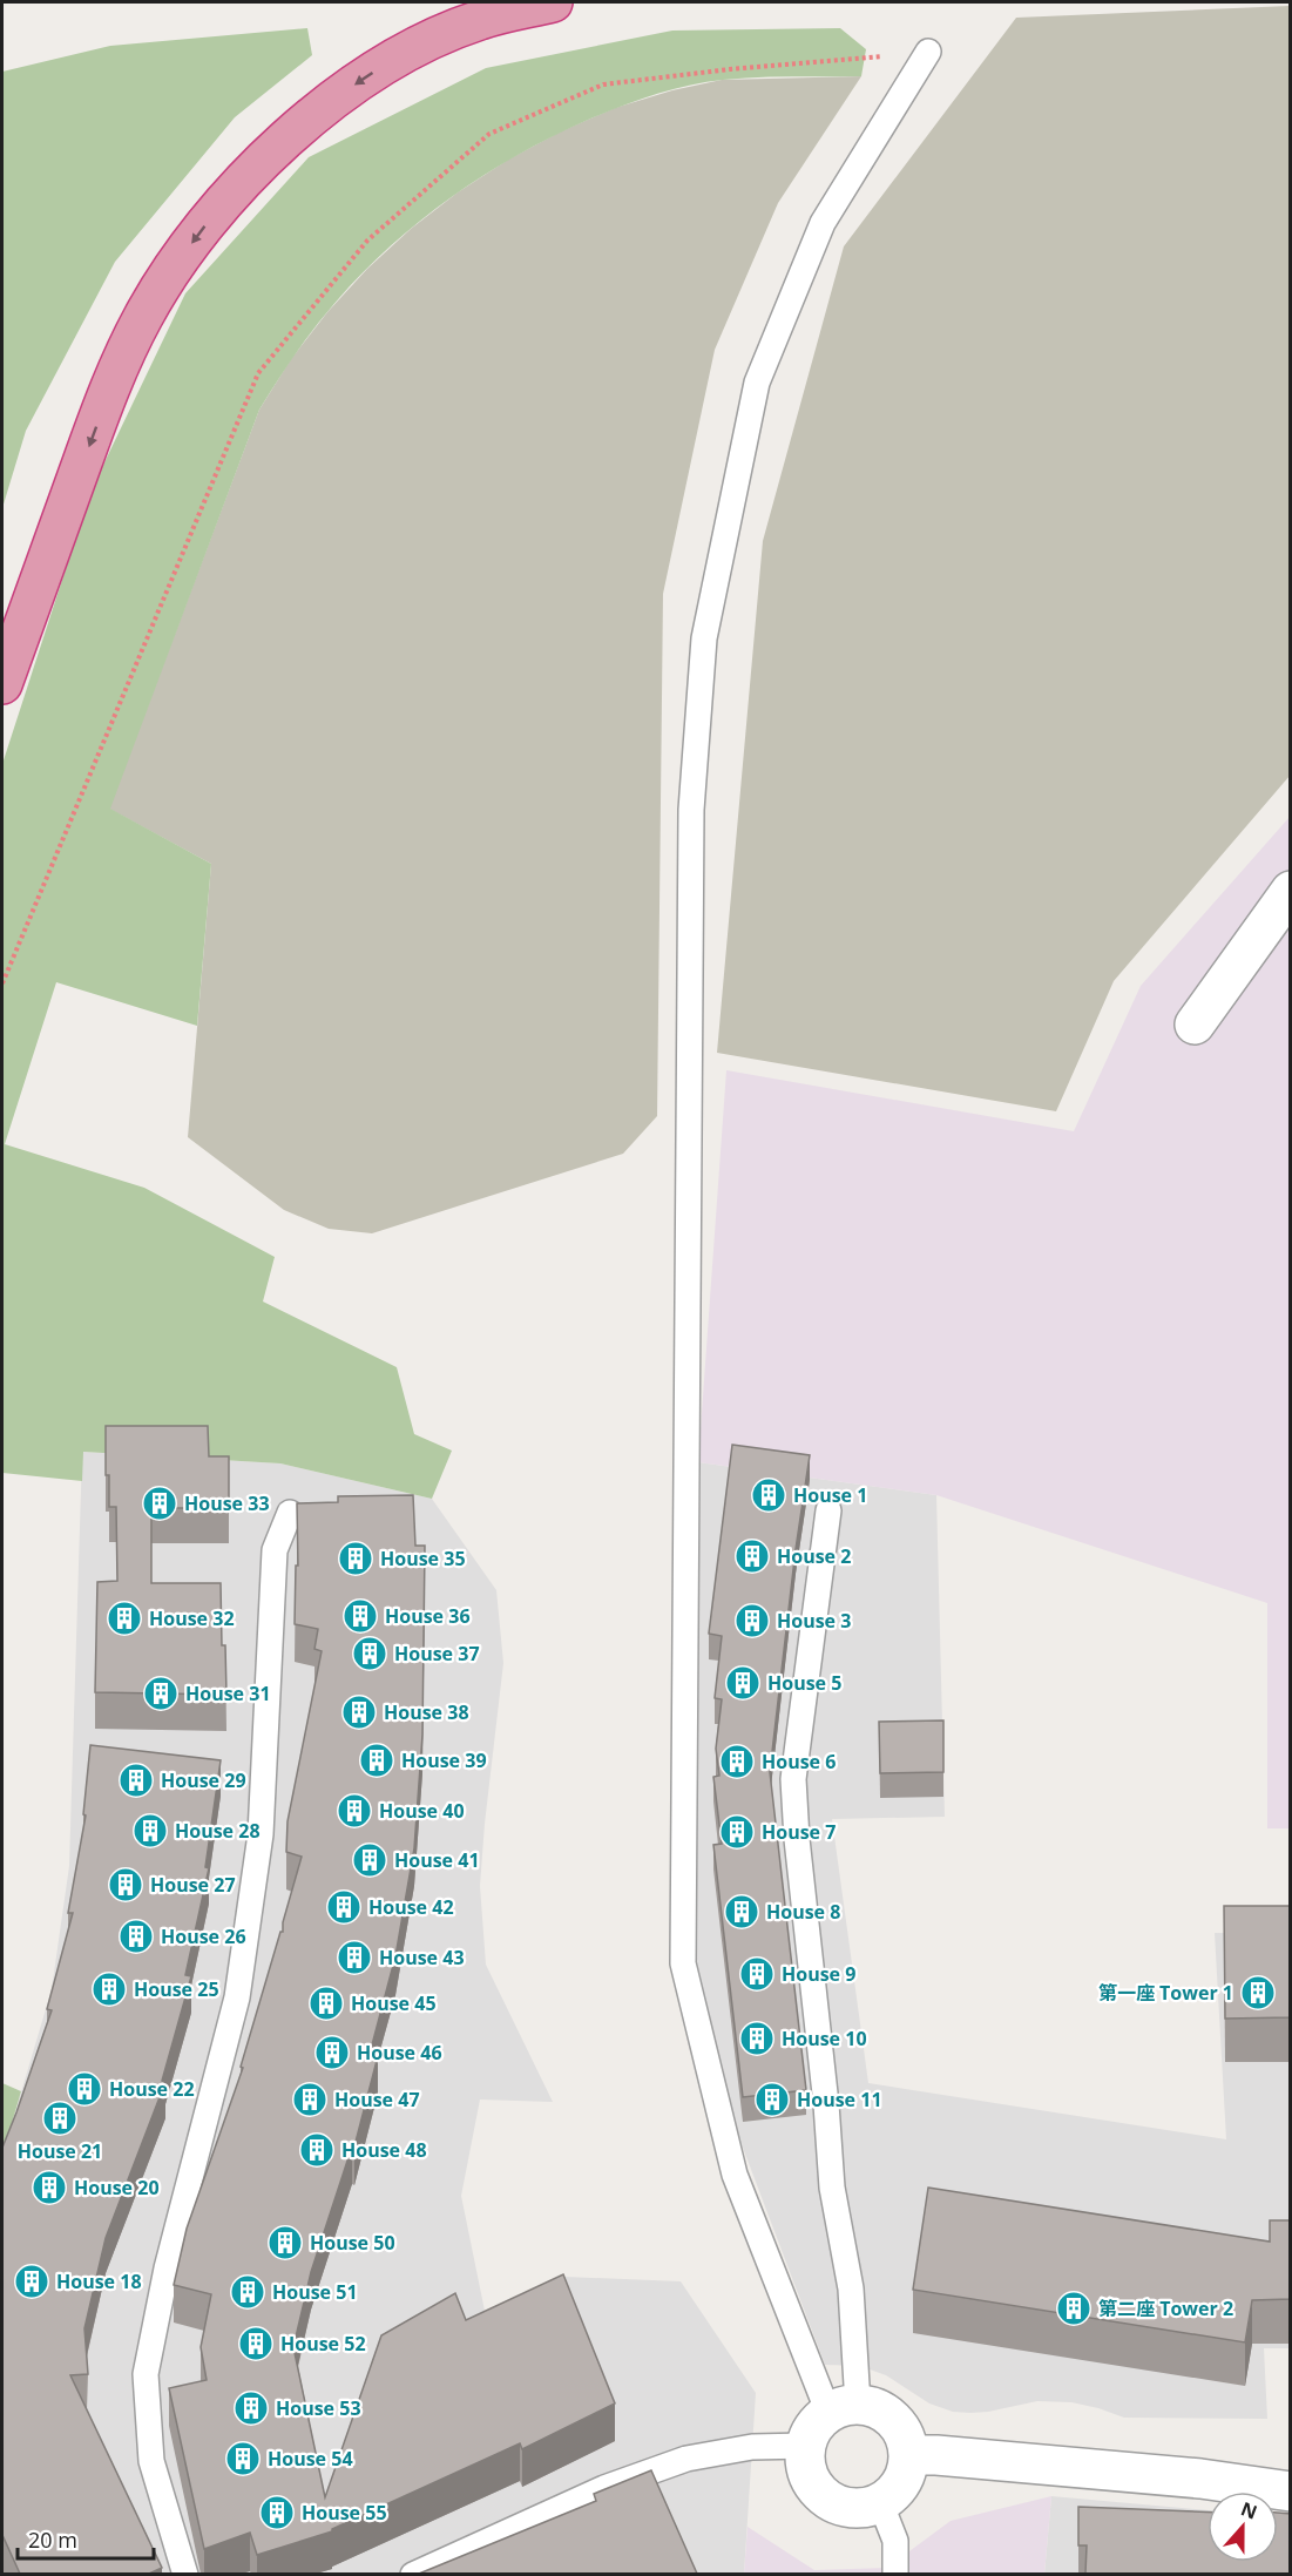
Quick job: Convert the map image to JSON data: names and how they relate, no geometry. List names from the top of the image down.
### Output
{
  "places": {
    "building": [
      "House 1",
      "House 33",
      "House 2",
      "House 35",
      "House 36",
      "House 32",
      "House 3",
      "House 37",
      "House 5",
      "House 31",
      "House 38",
      "House 39",
      "House 6",
      "House 29",
      "House 40",
      "House 28",
      "House 7",
      "House 41",
      "House 27",
      "House 42",
      "House 8",
      "House 26",
      "House 43",
      "House 9",
      "House 25",
      "第一座 Tower 1",
      "House 45",
      "House 10",
      "House 46",
      "House 22",
      "House 47",
      "House 11",
      "House 21",
      "House 48",
      "House 20",
      "House 50",
      "House 18",
      "House 51",
      "第二座 Tower 2",
      "House 52",
      "House 53",
      "House 54",
      "House 55"
    ]
  },
  "scale_bar": "20 m",
  "north": "top"
}
